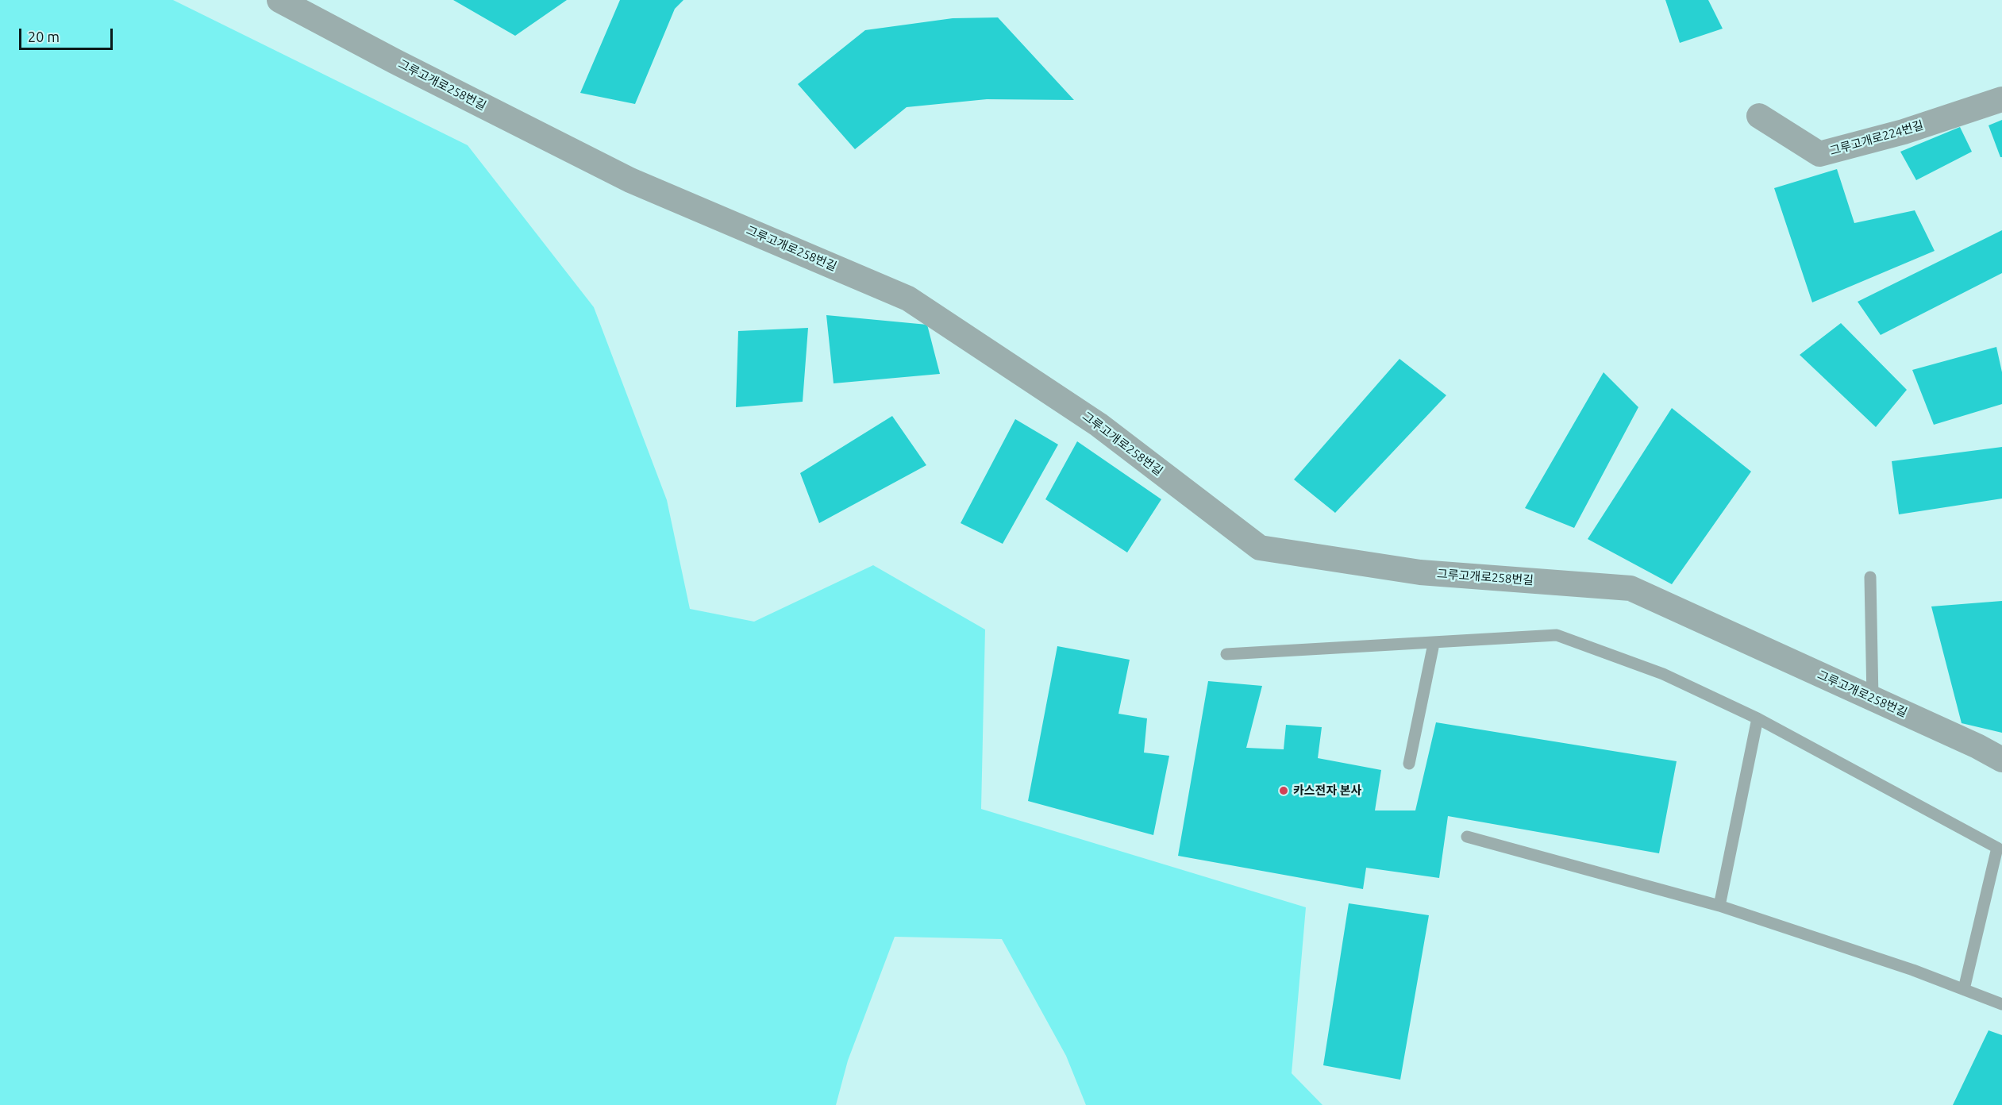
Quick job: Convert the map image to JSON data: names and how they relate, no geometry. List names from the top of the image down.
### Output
{
  "streets": {
    "street": ["그루고개로258번길", "그루고개로224번길"]
  },
  "places": ["카스전자 본사"],
  "scale_bar": "20 m"
}
